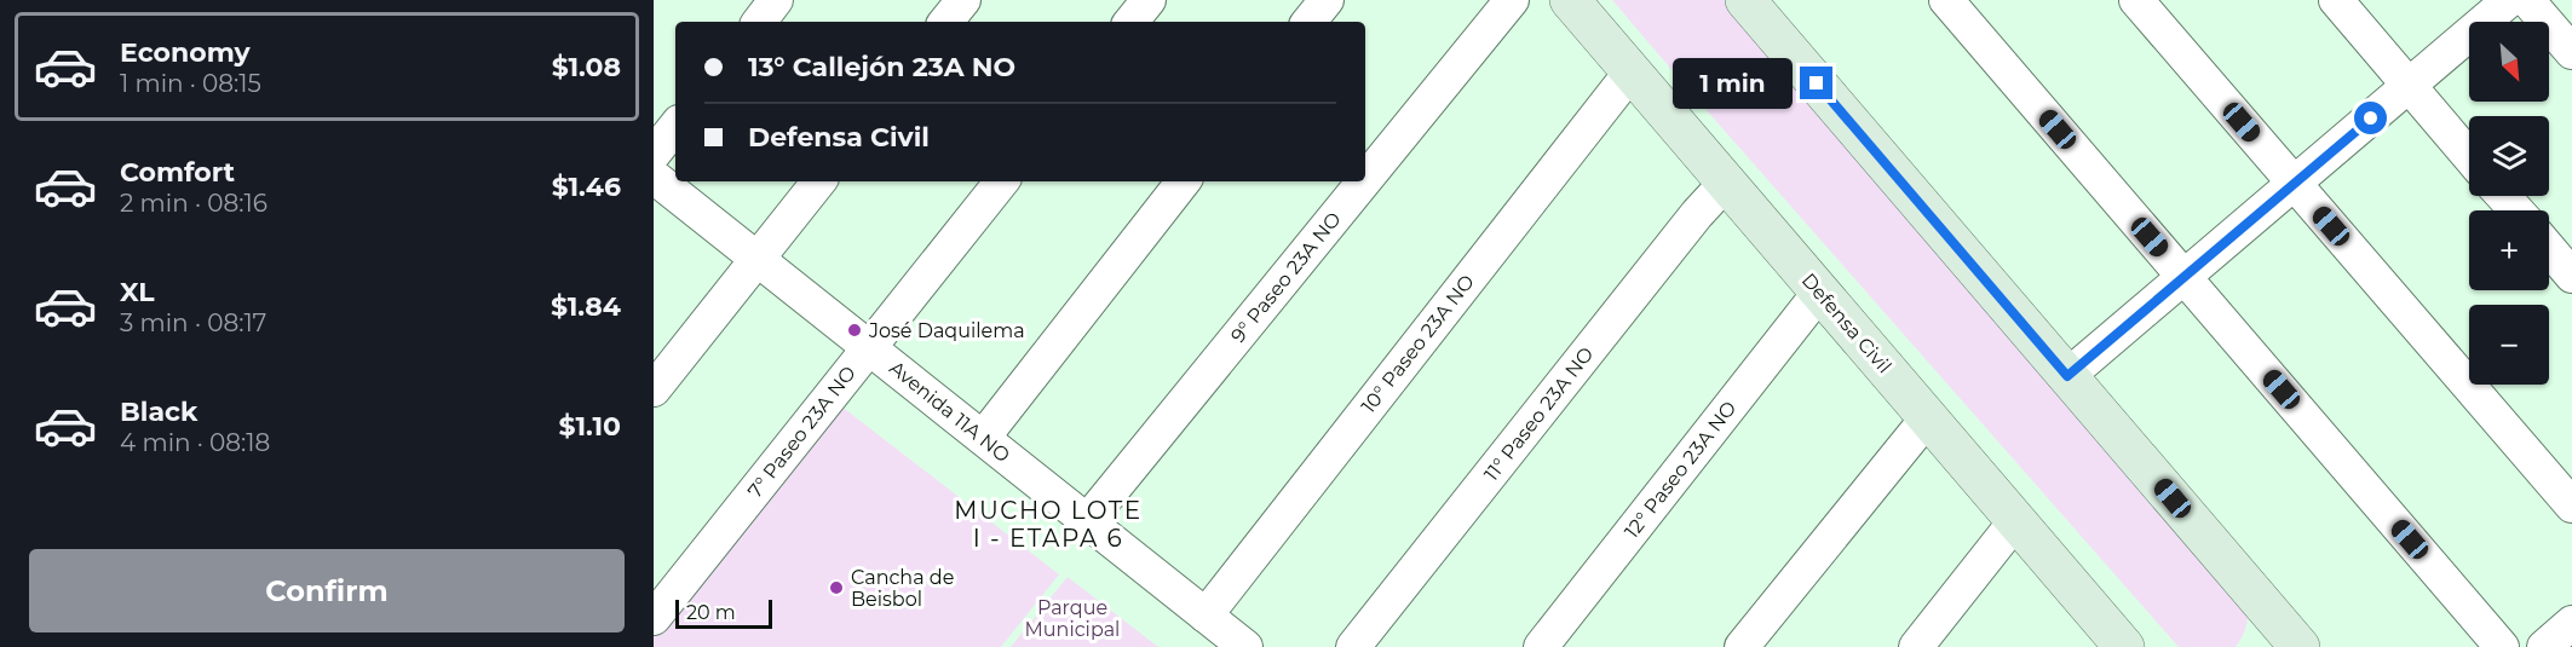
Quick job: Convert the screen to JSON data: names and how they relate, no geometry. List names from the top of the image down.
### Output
{
  "streets": {
    "street": [
      "9° Paseo 23A NO",
      "Defensa Civil",
      "10° Paseo 23A NO",
      "Avenida 11A NO",
      "11° Paseo 23A NO",
      "7° Paseo 23A NO",
      "12° Paseo 23A NO"
    ]
  },
  "crossings": [
    ["9° Paseo 23A NO", "Avenida 11A NO"],
    ["Defensa Civil", "10° Paseo 23A NO"],
    ["Defensa Civil", "11° Paseo 23A NO"],
    ["Defensa Civil", "12° Paseo 23A NO"],
    ["10° Paseo 23A NO", "Avenida 11A NO"],
    ["Avenida 11A NO", "7° Paseo 23A NO"]
  ],
  "districts": ["MUCHO LOTE I - ETAPA 6"],
  "parks": ["Parque Municipal"],
  "places": ["José Daquilema", "Cancha de Beisbol"],
  "scale_bar": "20 m",
  "north": "bottom right",
  "page": {
    "list": [
      {
        "name": "Economy",
        "note": "1 min · 08:15",
        "value": "$1.08"
      },
      {
        "name": "Comfort",
        "note": "2 min · 08:16",
        "value": "$1.46"
      },
      {
        "name": "XL",
        "note": "3 min · 08:17",
        "value": "$1.84"
      },
      {
        "name": "Black",
        "note": "4 min · 08:18",
        "value": "$1.10"
      }
    ],
    "map_buttons": ["+", "−"],
    "banner": ["13° Callejón 23A NO", "Defensa Civil"],
    "bubble": "1 min",
    "buttons": "Confirm",
    "scale": "20 m"
  }
}
